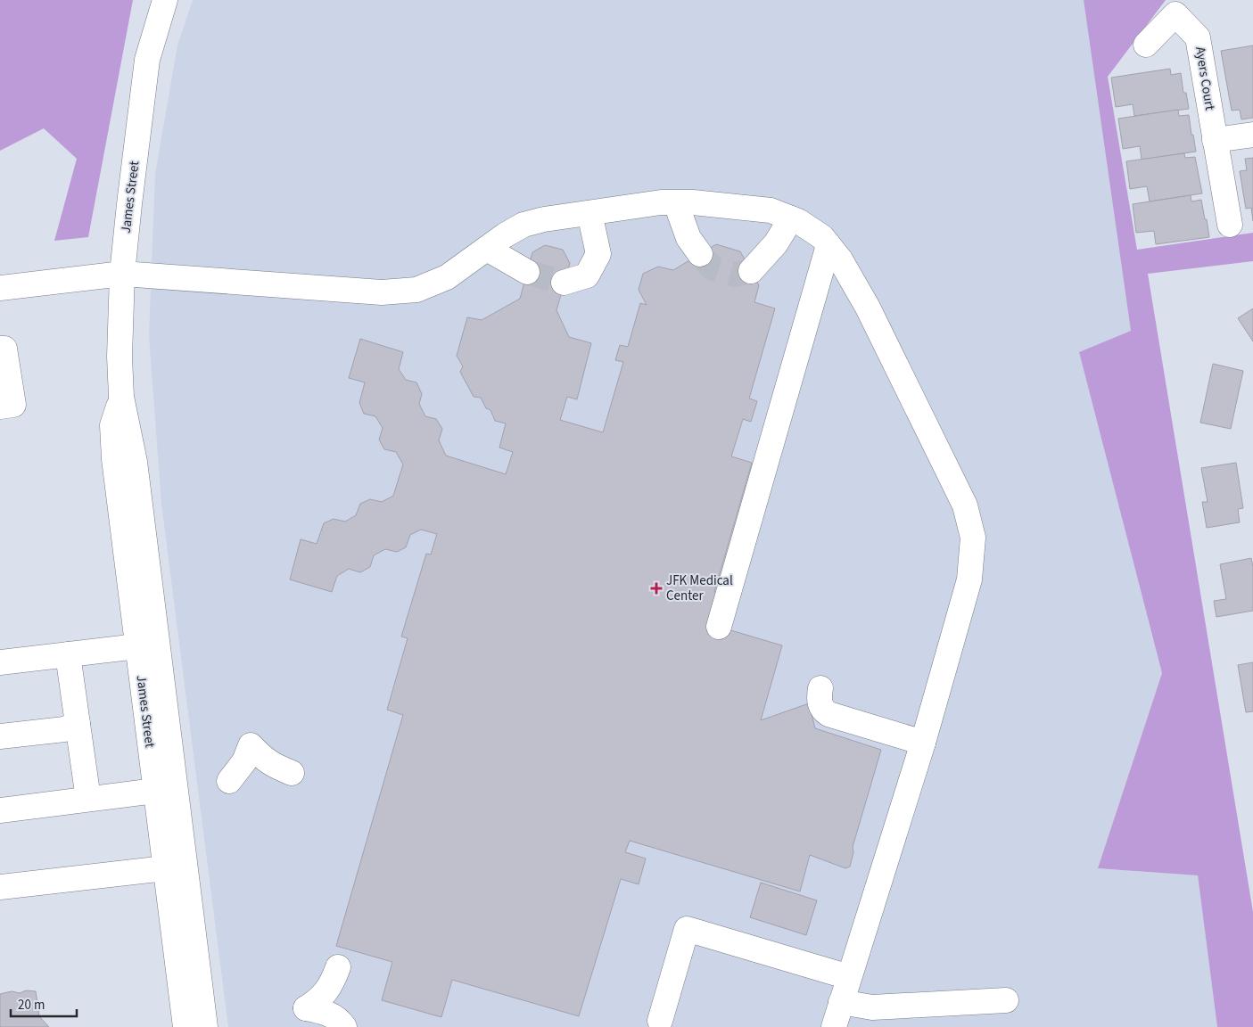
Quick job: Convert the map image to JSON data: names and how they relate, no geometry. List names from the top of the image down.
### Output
{
  "streets": {
    "street": ["Ayers Court", "James Street"]
  },
  "places": {
    "health": ["JFK Medical Center"]
  },
  "scale_bar": "20 m"
}
